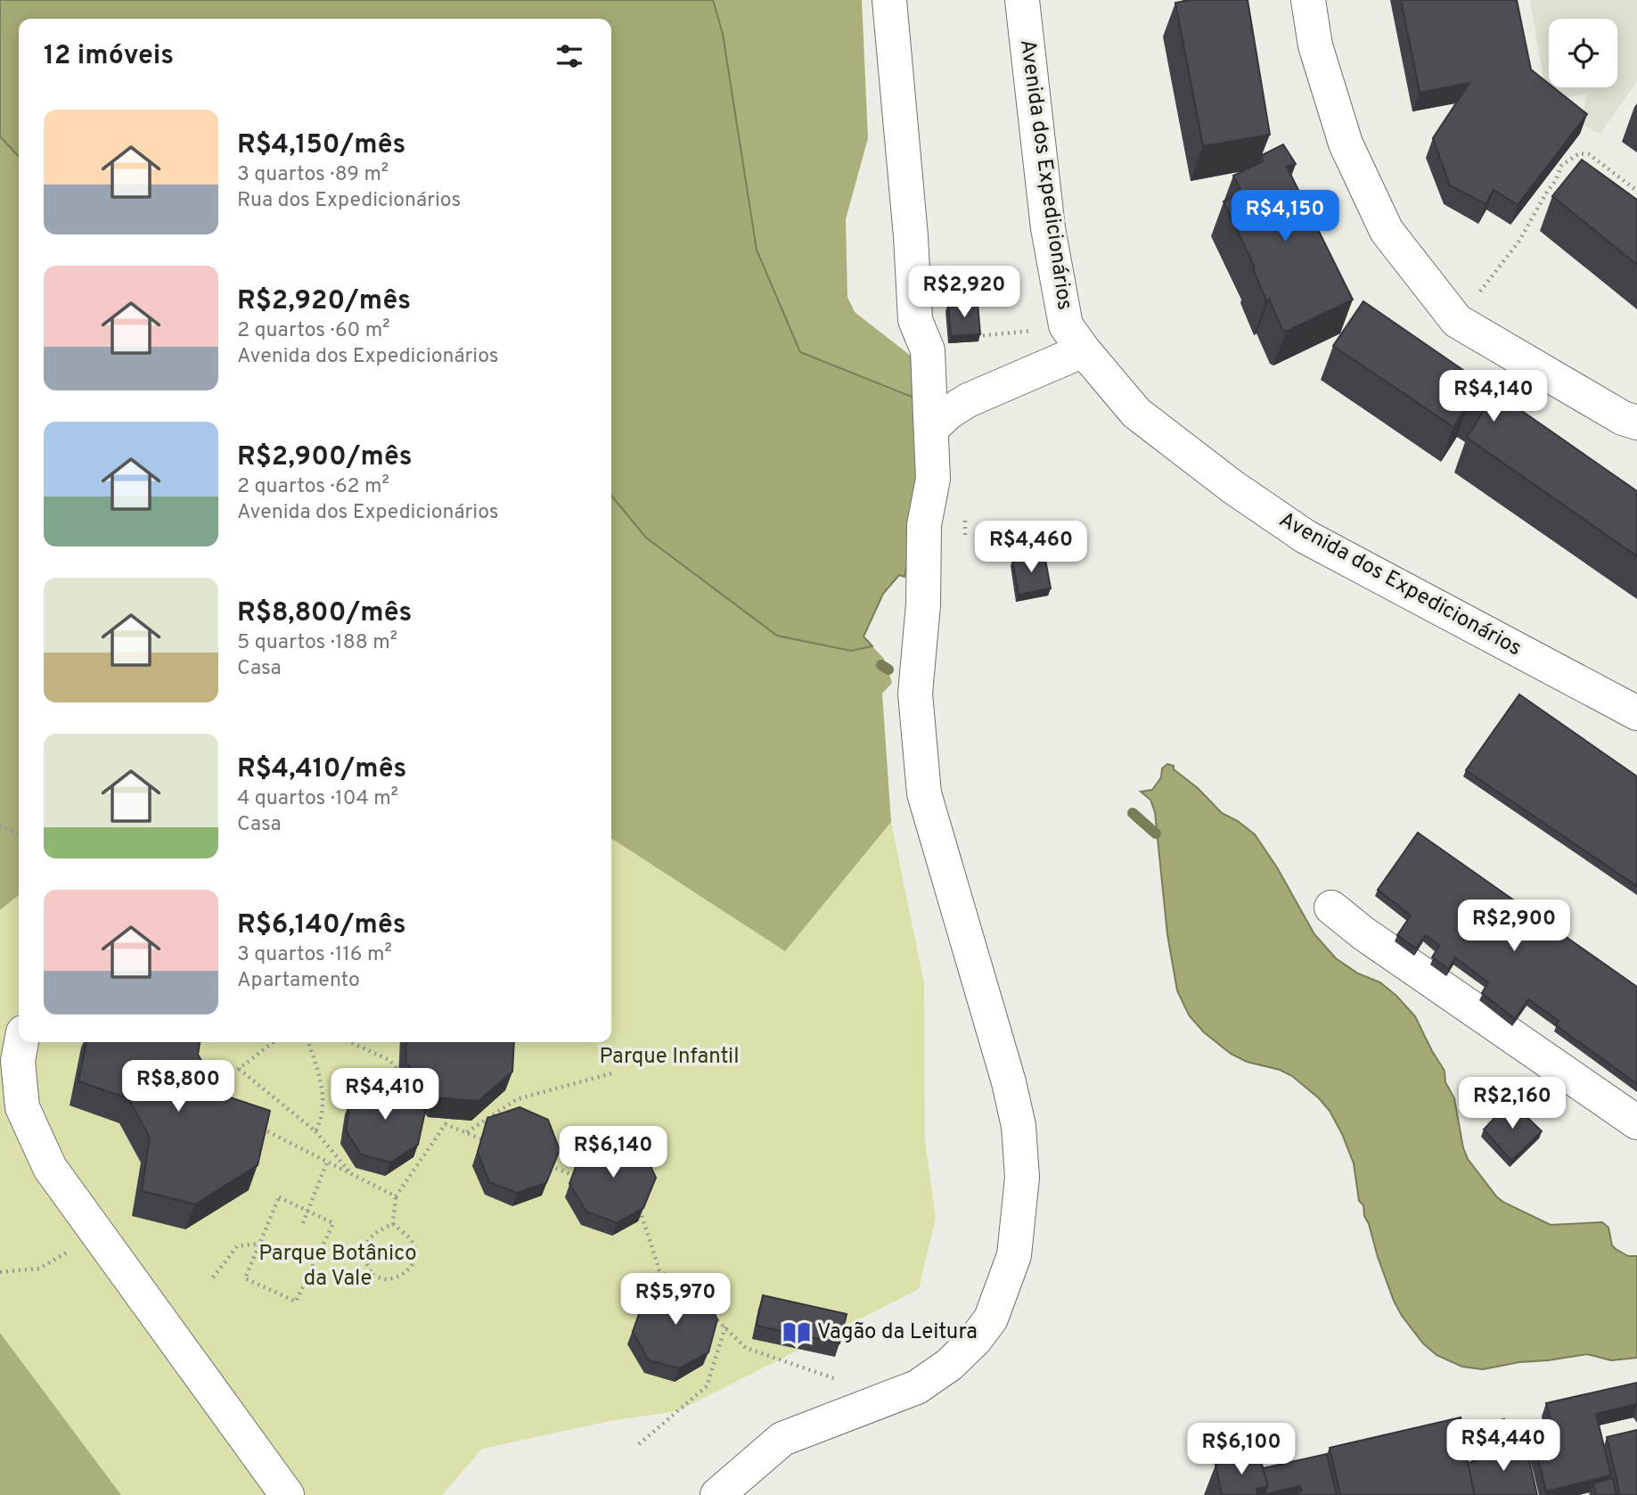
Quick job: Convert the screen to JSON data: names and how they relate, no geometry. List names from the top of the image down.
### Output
{
  "streets": {
    "street": ["Avenida dos Expedicionários"]
  },
  "parks": ["Parque Infantil", "Parque Botânico da Vale"],
  "places": {
    "library": ["Vagão da Leitura"]
  },
  "page": {
    "heading": "12 imóveis",
    "list": [
      {
        "name": "R$4,150/mês",
        "note": "3 quartos · 89 m² · Rua dos Expedicionários"
      },
      {
        "name": "R$2,920/mês",
        "note": "2 quartos · 60 m² · Avenida dos Expedicionários"
      },
      {
        "name": "R$2,900/mês",
        "note": "2 quartos · 62 m² · Avenida dos Expedicionários"
      },
      {
        "name": "R$8,800/mês",
        "note": "5 quartos · 188 m² · Casa"
      },
      {
        "name": "R$4,410/mês",
        "note": "4 quartos · 104 m² · Casa"
      },
      {
        "name": "R$6,140/mês",
        "note": "3 quartos · 116 m² · Apartamento"
      }
    ],
    "price": [
      "R$4,150",
      "R$2,920",
      "R$4,140",
      "R$4,460",
      "R$2,900",
      "R$8,800",
      "R$4,410",
      "R$2,160",
      "R$6,140",
      "R$5,970",
      "R$4,440",
      "R$6,100"
    ]
  }
}
